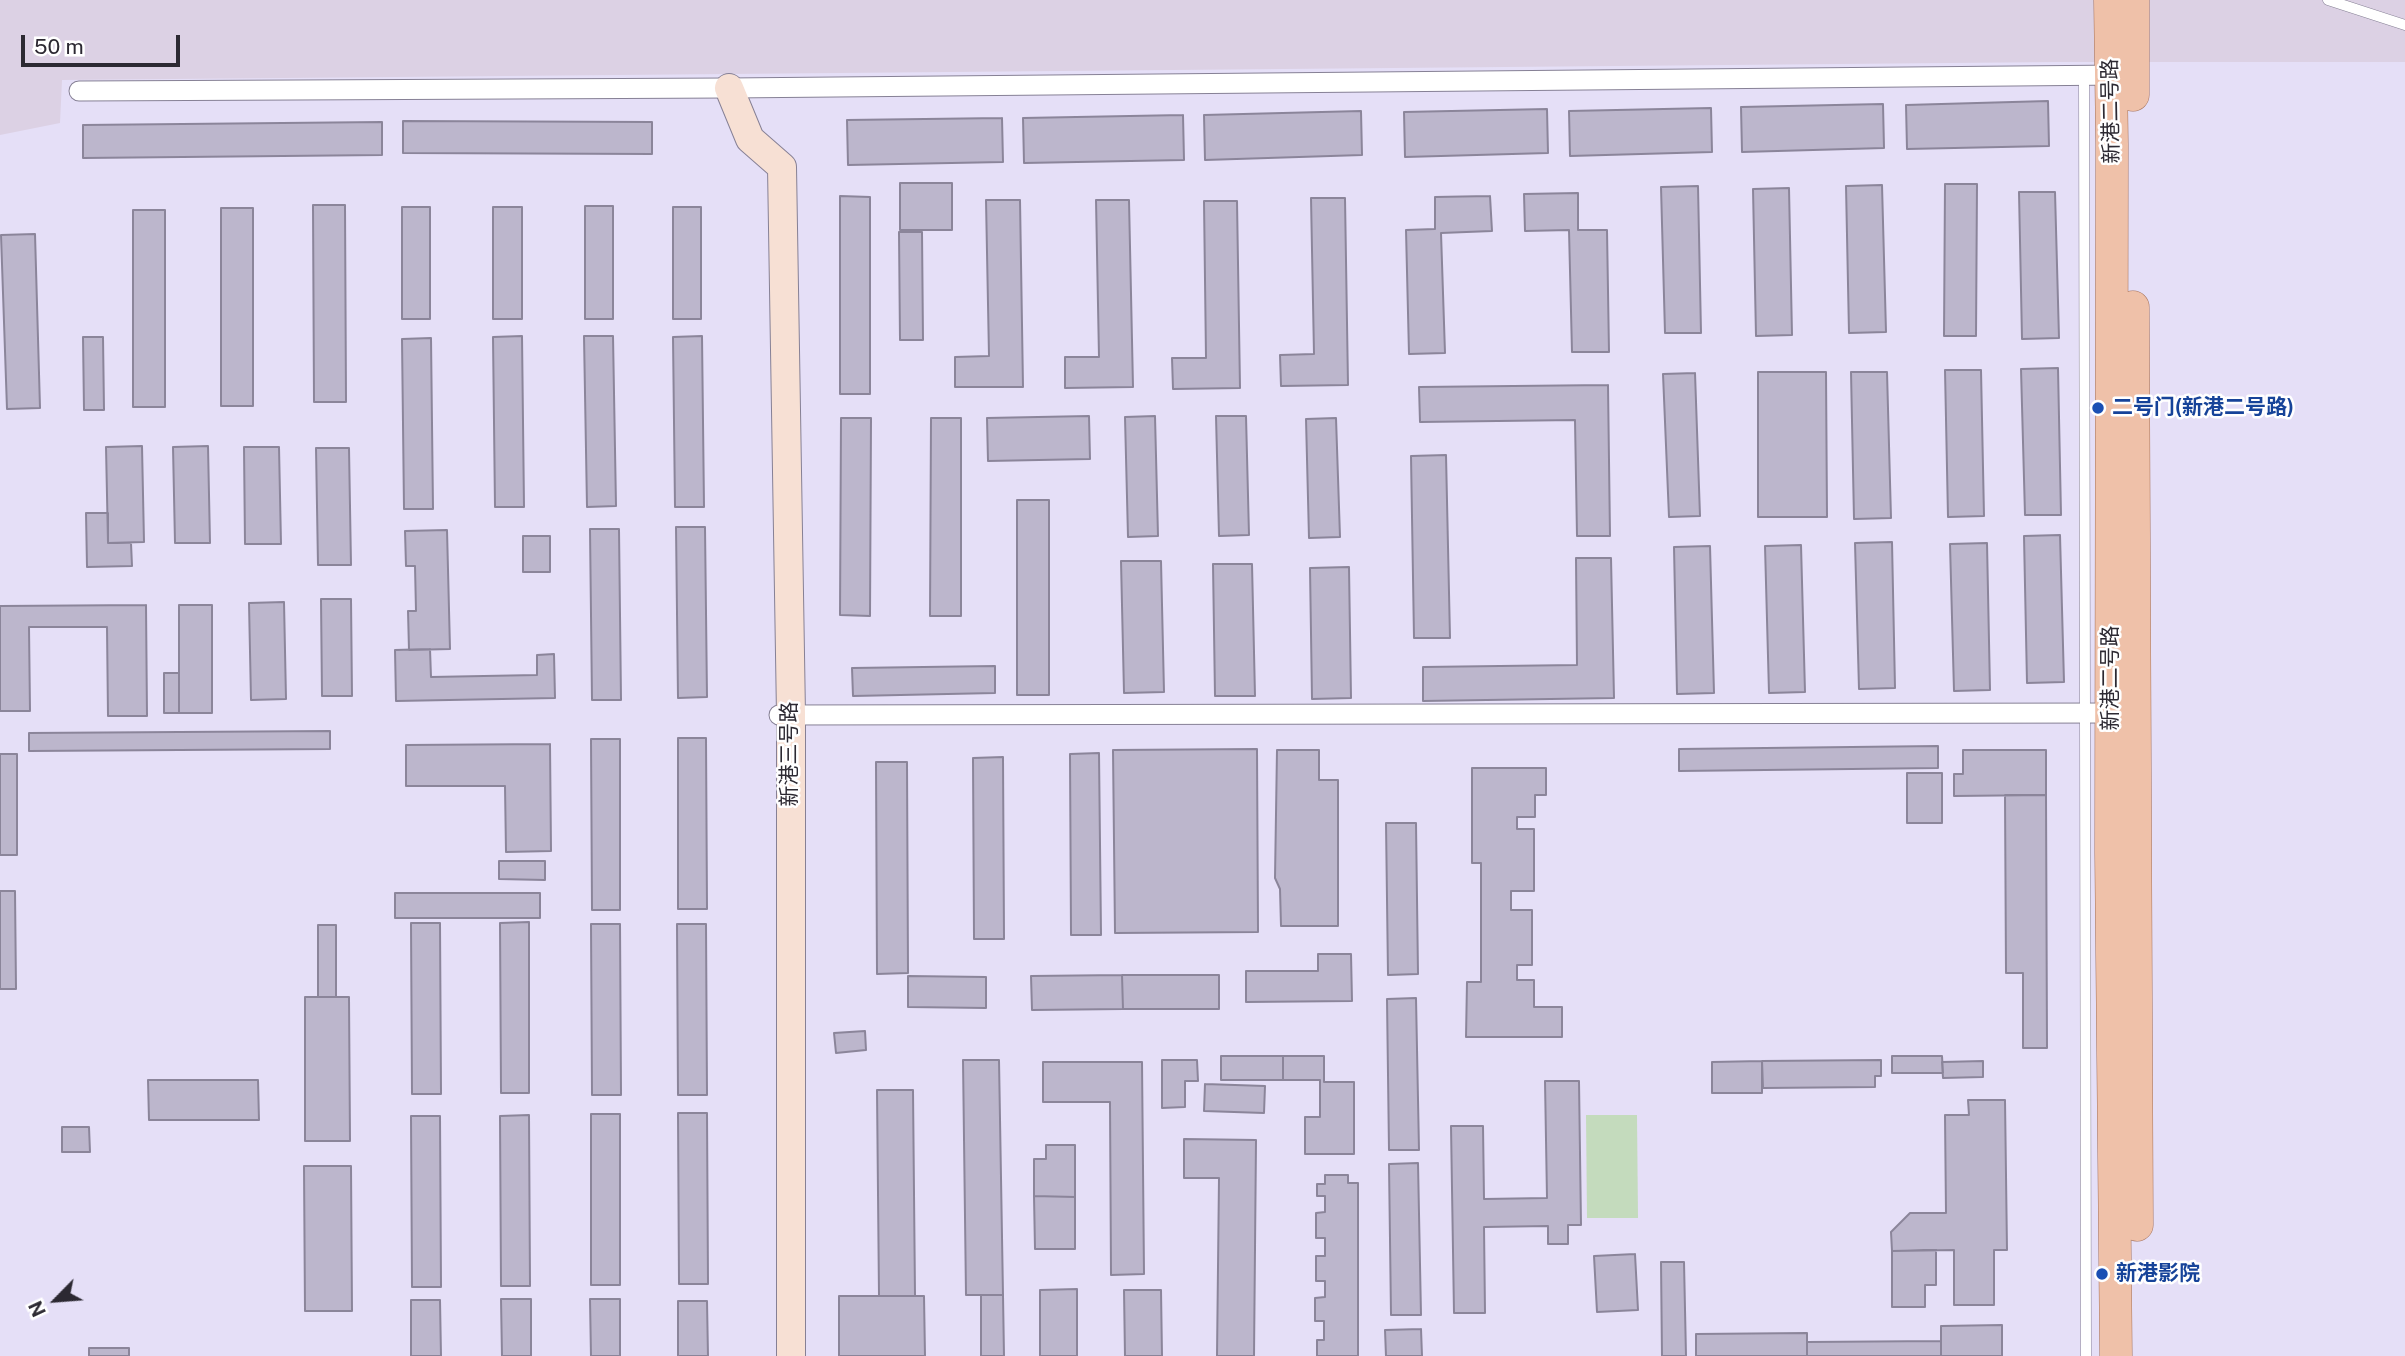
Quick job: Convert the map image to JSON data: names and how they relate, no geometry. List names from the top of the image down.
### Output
{
  "streets": {
    "main road": ["新港二号路"],
    "street": ["新港三号路"]
  },
  "places": ["二号门(新港二号路)", "新港影院"],
  "scale_bar": "50 m",
  "north": "bottom left"
}
